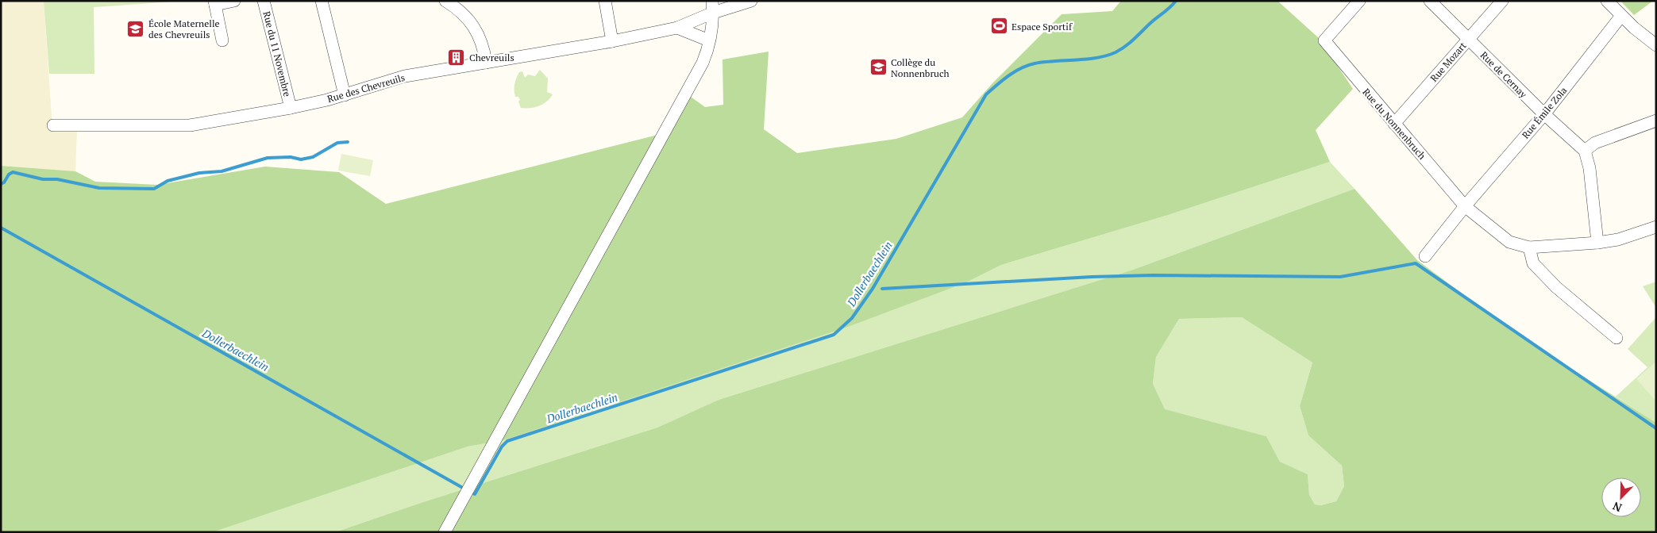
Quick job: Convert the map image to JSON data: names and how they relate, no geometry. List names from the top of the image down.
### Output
{
  "streets": {
    "street": [
      "Rue du 11 Novembre",
      "Rue Mozart",
      "Rue de Cernay",
      "Rue des Chevreuils",
      "Rue Émile Zola",
      "Rue du Nonnenbruch"
    ]
  },
  "crossings": [
    ["Rue du 11 Novembre", "Rue des Chevreuils"],
    ["Rue Mozart", "Rue de Cernay"],
    ["Rue Mozart", "Rue du Nonnenbruch"],
    ["Rue de Cernay", "Rue Émile Zola"],
    ["Rue Émile Zola", "Rue du Nonnenbruch"]
  ],
  "water": ["Dollerbaechlein"],
  "places": {
    "sports": ["Espace Sportif"],
    "school or university": ["École Maternelle des Chevreuils", "Collège du Nonnenbruch"],
    "building": ["Chevreuils"]
  },
  "north": "bottom left"
}
